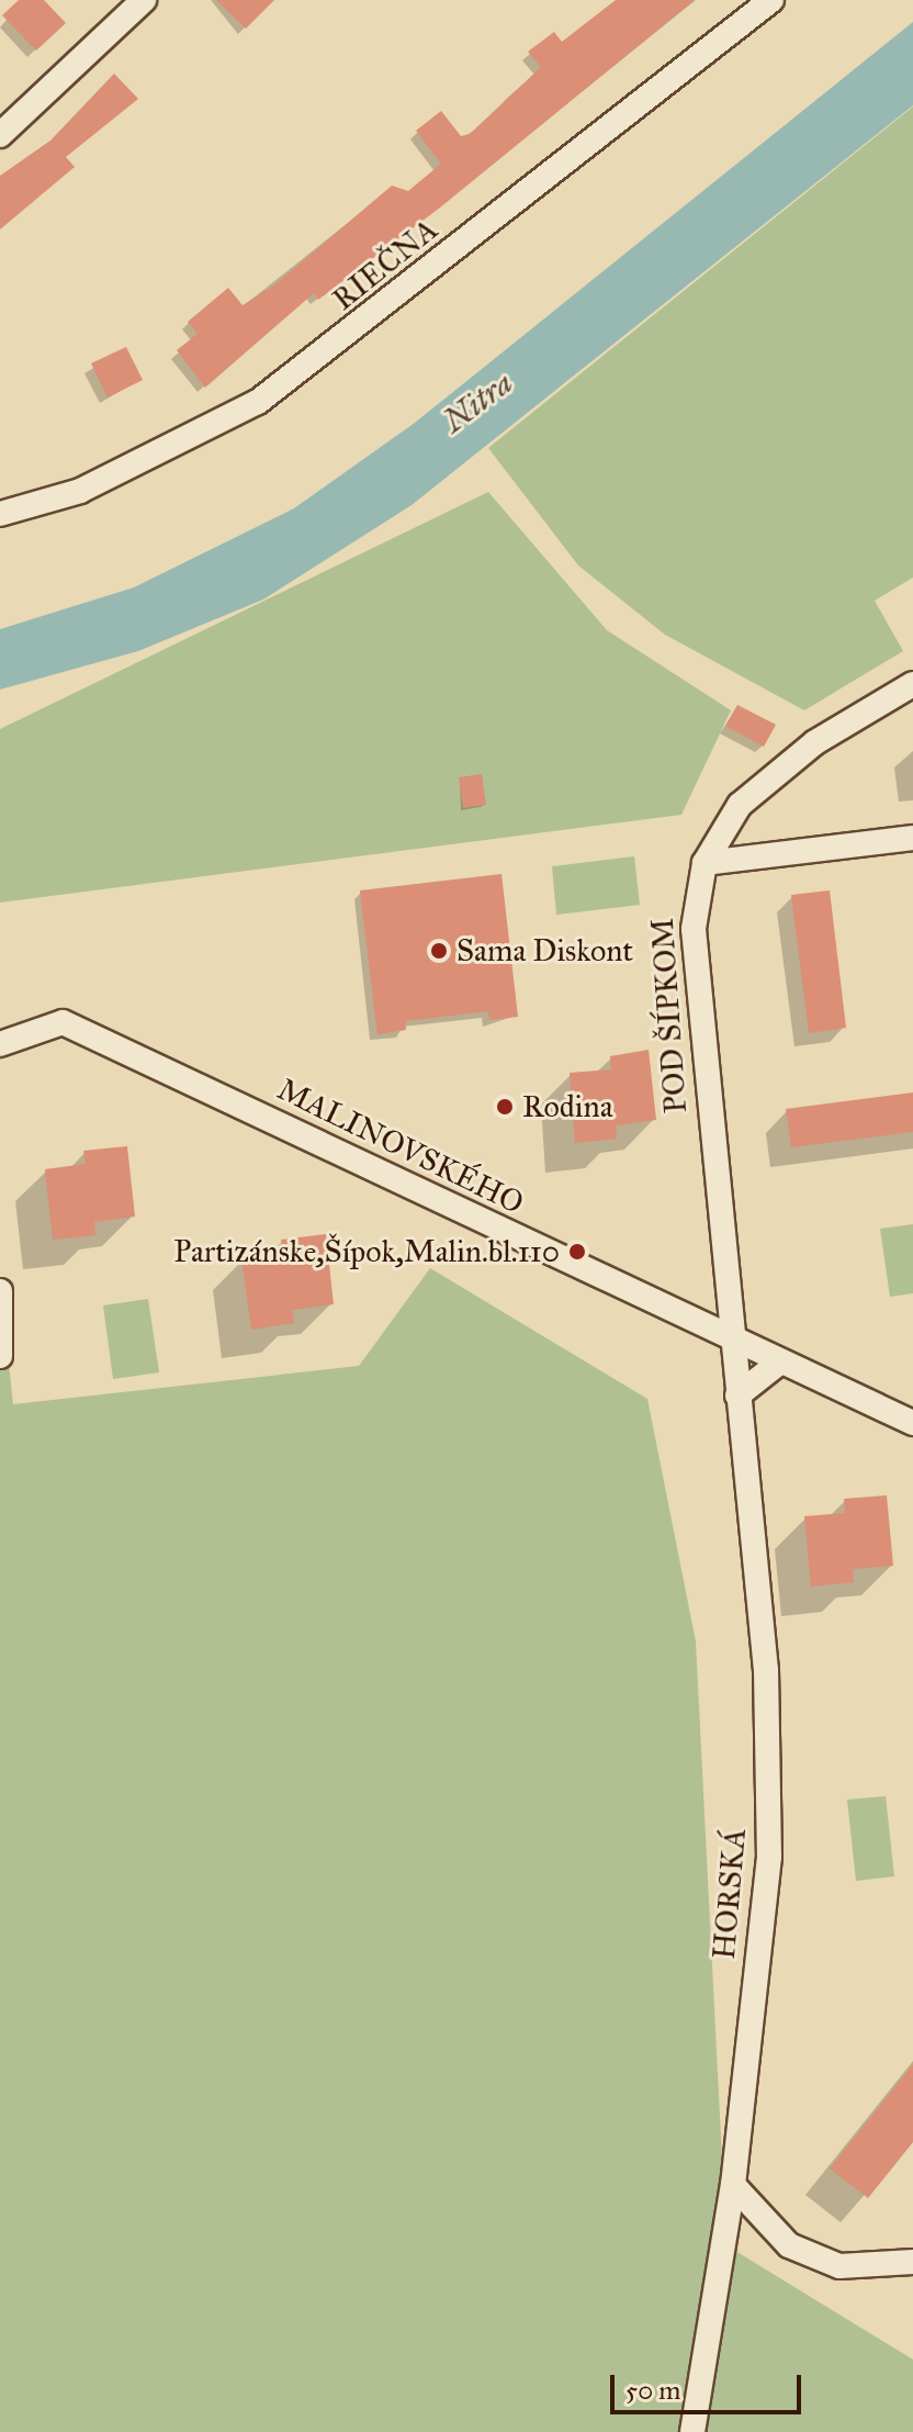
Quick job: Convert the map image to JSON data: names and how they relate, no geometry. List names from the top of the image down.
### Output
{
  "streets": {
    "street": [
      "RIEČNA",
      "POD ŠÍPKOM",
      "MALINOVSKÉHO",
      "HORSKÁ"
    ]
  },
  "crossings": [
    ["POD ŠÍPKOM", "MALINOVSKÉHO"],
    ["POD ŠÍPKOM", "HORSKÁ"],
    ["MALINOVSKÉHO", "HORSKÁ"]
  ],
  "water": ["Nitra"],
  "places": ["Sama Diskont", "Rodina", "Partizánske,Šípok,Malin.bl.110"],
  "scale_bar": "50 m"
}
